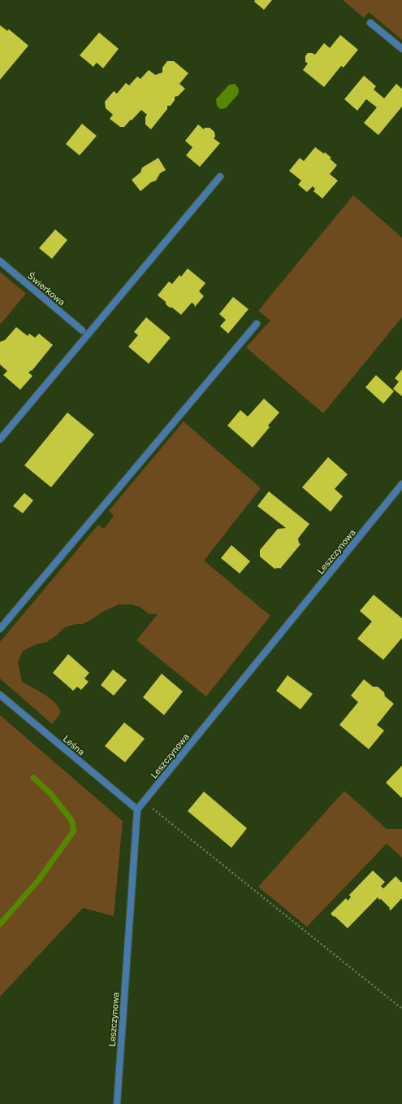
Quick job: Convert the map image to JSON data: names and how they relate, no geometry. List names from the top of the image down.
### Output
{
  "streets": {
    "street": ["Świerkowa", "Leszczynowa", "Leśna"]
  },
  "crossings": [
    ["Leszczynowa", "Leśna"]
  ]
}
